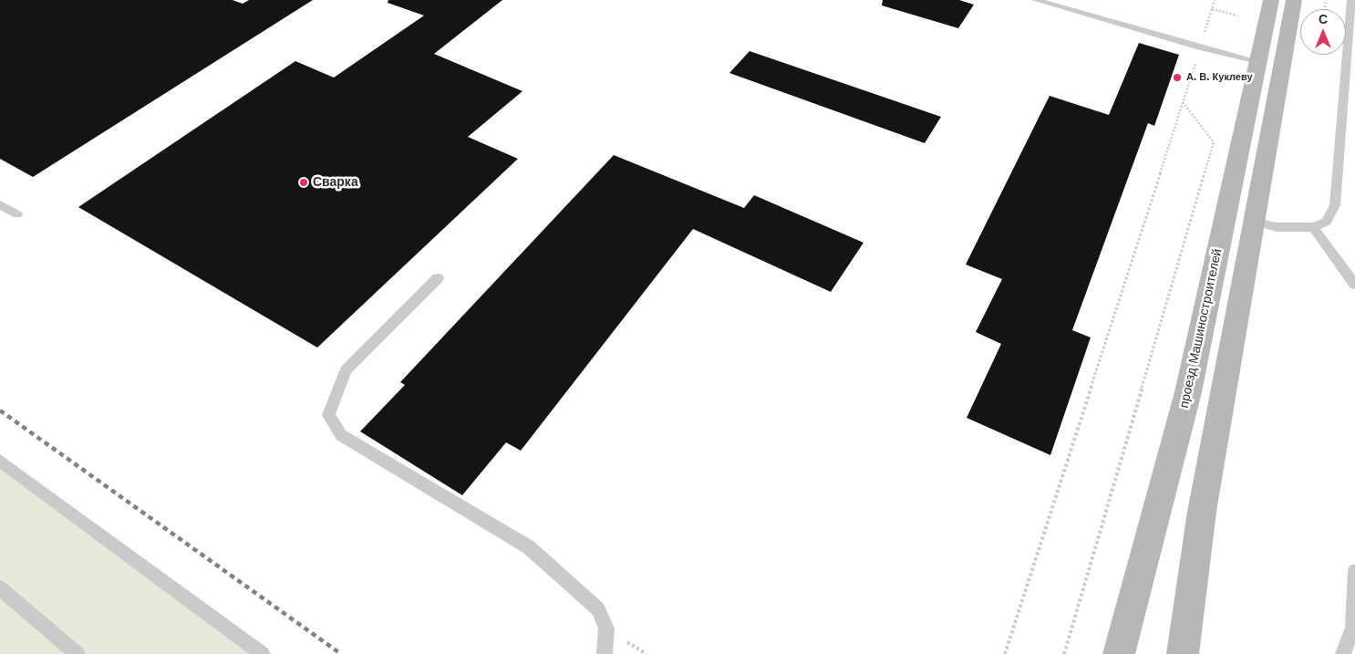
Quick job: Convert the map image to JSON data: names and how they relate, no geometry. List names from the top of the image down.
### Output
{
  "streets": {
    "main road": ["проезд Машиностроителей"]
  },
  "places": ["А. В. Куклеву", "Сварка"],
  "north": "top"
}
